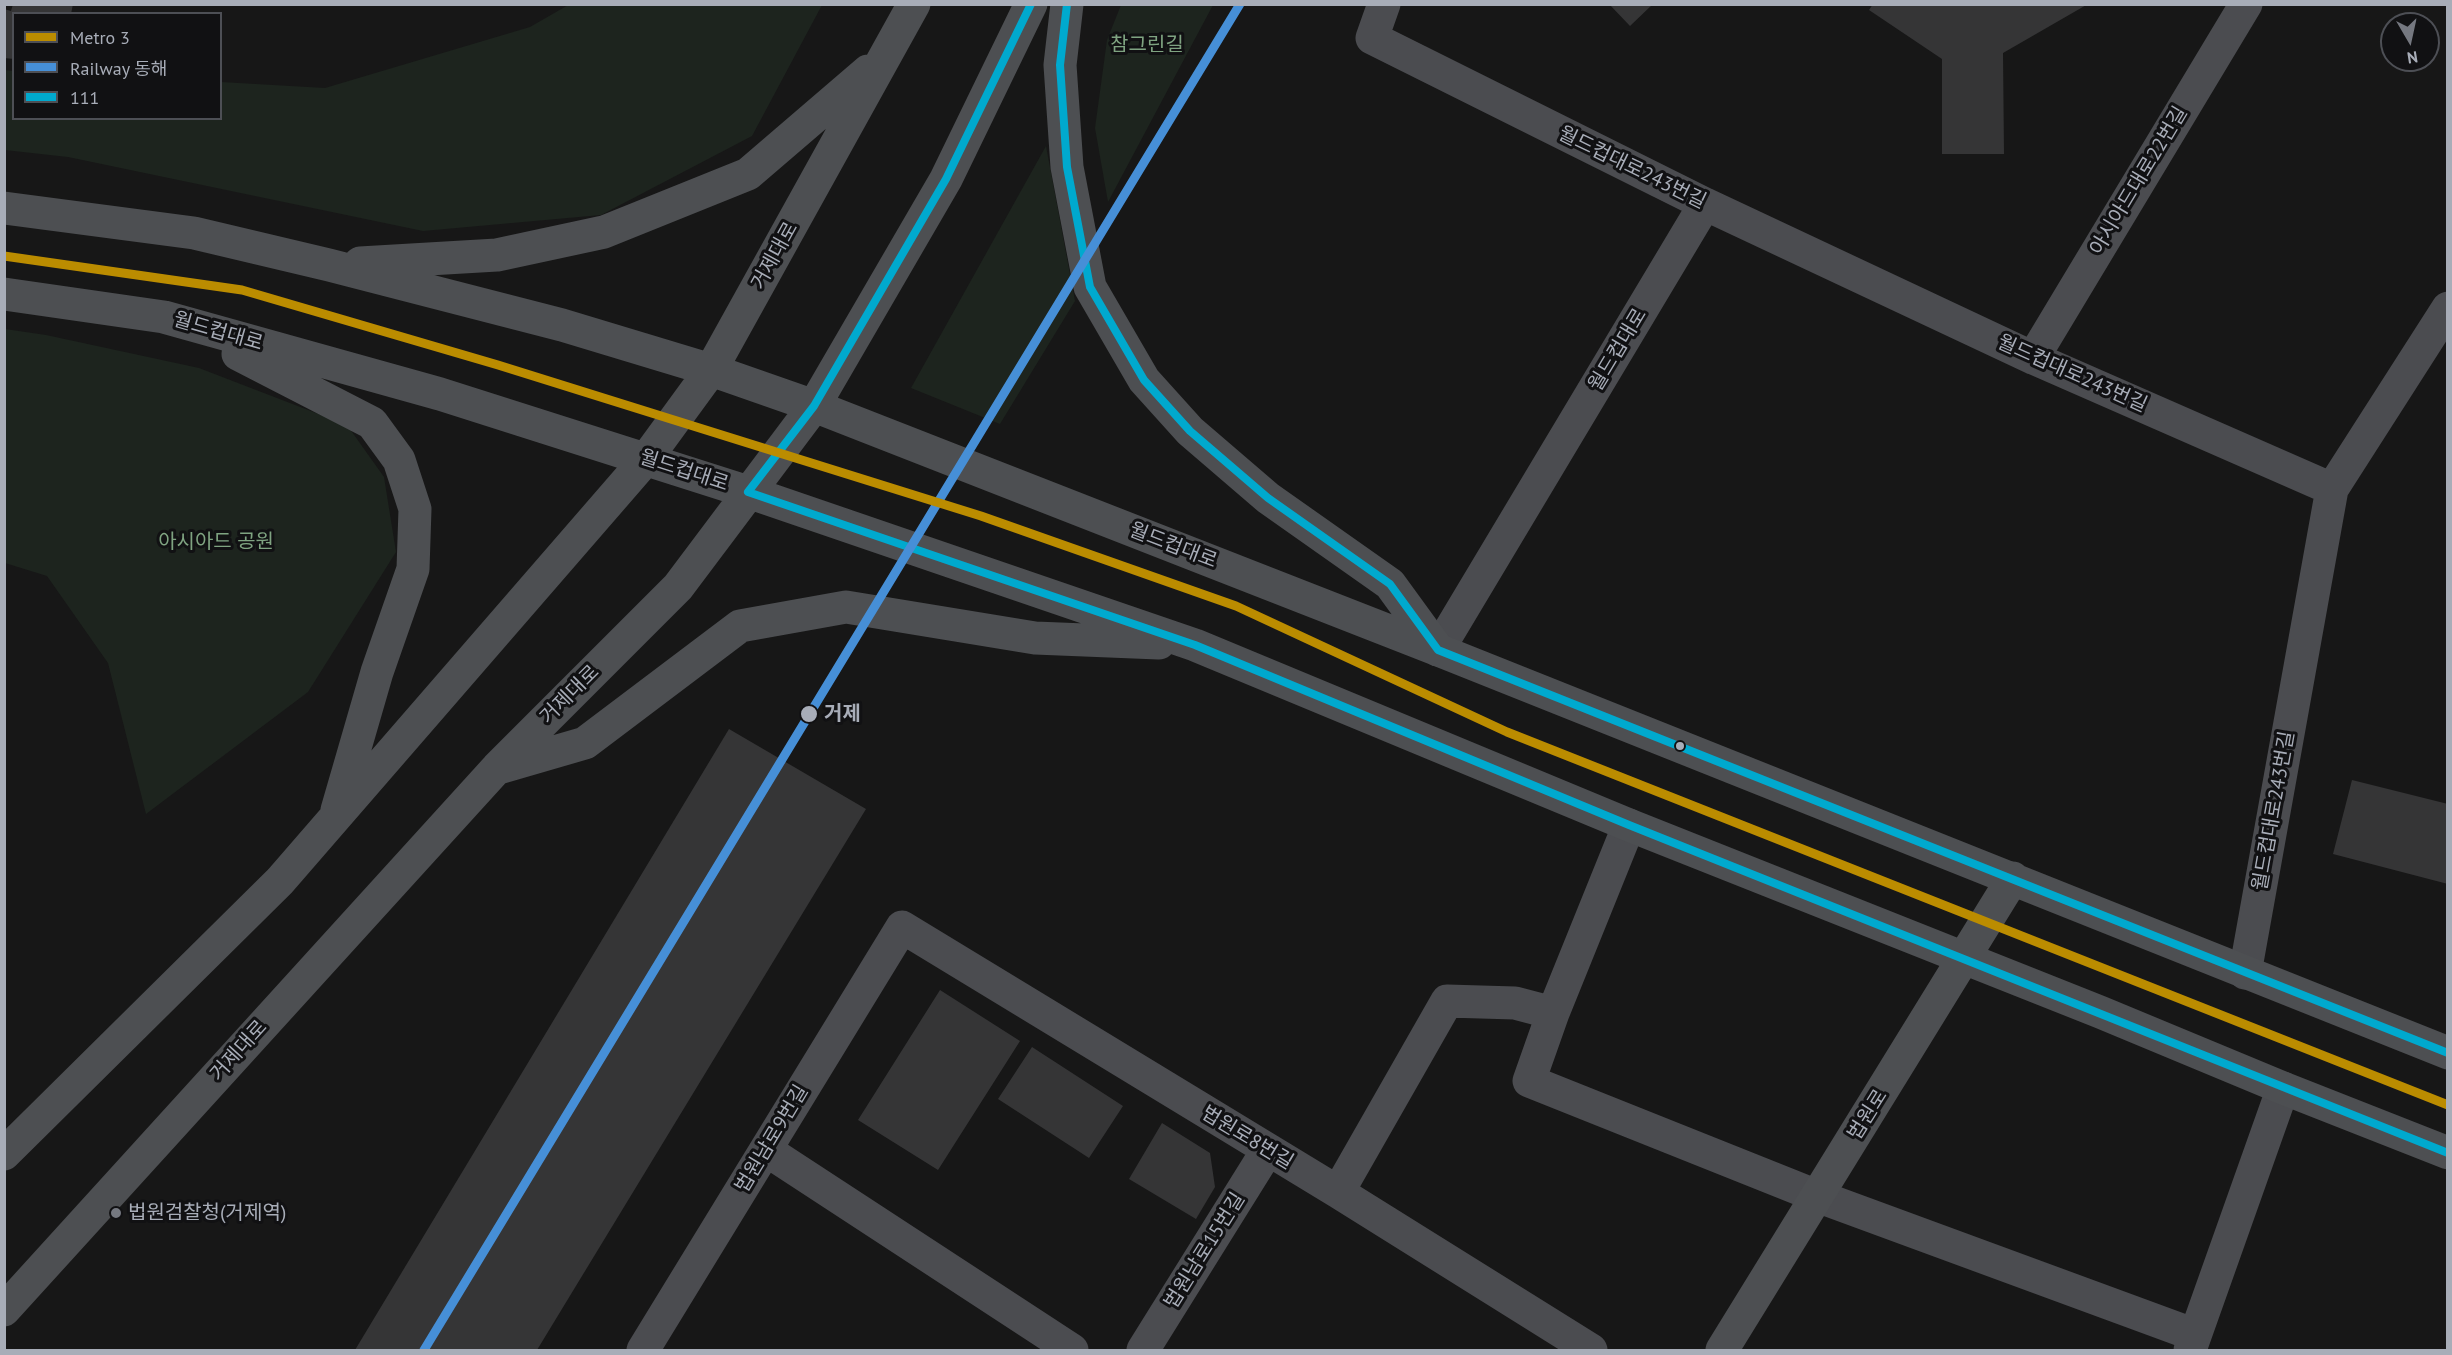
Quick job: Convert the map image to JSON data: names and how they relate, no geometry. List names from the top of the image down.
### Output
{
  "streets": {
    "main road": ["거제대로", "월드컵대로", "법원로"],
    "street": [
      "월드컵대로243번길",
      "아시아드대로22번길",
      "법원로8번길",
      "법원남로9번길",
      "법원남로15번길"
    ]
  },
  "crossings": [
    ["월드컵대로243번길", "아시아드대로22번길"],
    ["월드컵대로243번길", "월드컵대로"],
    ["거제대로", "월드컵대로"],
    ["월드컵대로", "법원로"],
    ["법원로8번길", "법원남로9번길"],
    ["법원로8번길", "법원남로15번길"]
  ],
  "parks": ["참그린길", "아시아드 공원"],
  "places": ["거제", "법원검찰청(거제역)"],
  "lines": ["rail line 동해", "transit line 111", "metro line 3"],
  "legend": ["Metro 3", "Railway 동해", "111"],
  "north": "bottom"
}
